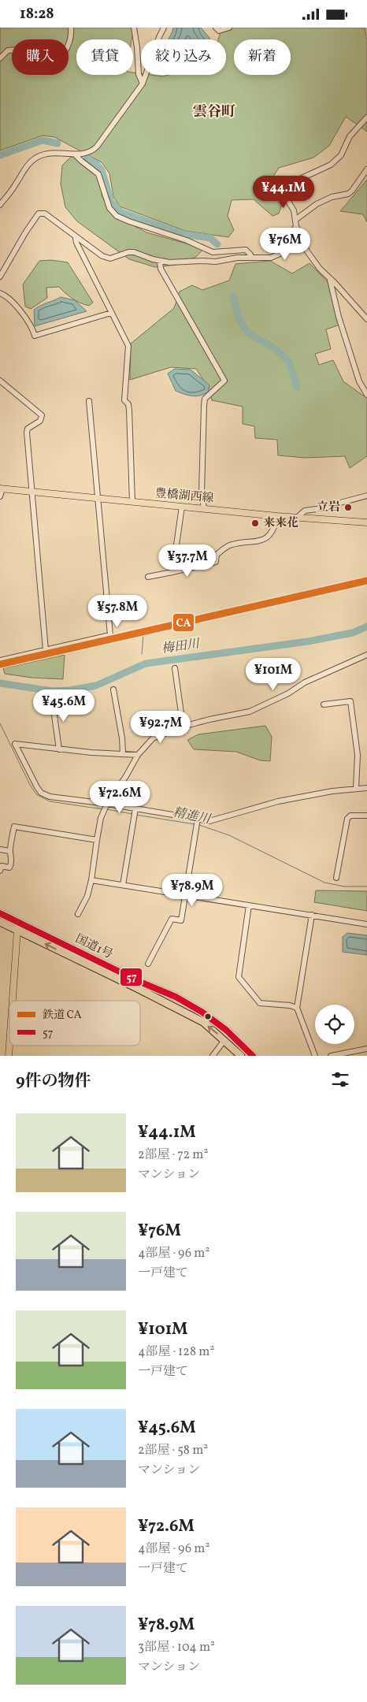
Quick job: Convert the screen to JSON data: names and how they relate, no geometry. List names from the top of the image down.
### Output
{
  "streets": {
    "highway": ["国道1号"],
    "main road": ["豊橋湖西線"]
  },
  "districts": ["雲谷町"],
  "water": ["梅田川", "精進川"],
  "places": ["立岩", "来来花"],
  "lines": ["rail line CA", "transit line 57"],
  "legend": ["鉄道 CA", "57"],
  "page": {
    "status": "18:28",
    "chip": [
      "購入",
      "賃貸",
      "絞り込み",
      "新着"
    ],
    "price": [
      "¥44.1M",
      "¥76M",
      "¥37.7M",
      "¥57.8M",
      "¥101M",
      "¥45.6M",
      "¥92.7M",
      "¥72.6M",
      "¥78.9M"
    ],
    "heading": "9件の物件",
    "list": [
      {
        "name": "¥44.1M",
        "note": "2部屋 · 72 m² · マンション"
      },
      {
        "name": "¥76M",
        "note": "4部屋 · 96 m² · 一戸建て"
      },
      {
        "name": "¥101M",
        "note": "4部屋 · 128 m² · 一戸建て"
      },
      {
        "name": "¥45.6M",
        "note": "2部屋 · 58 m² · マンション"
      },
      {
        "name": "¥72.6M",
        "note": "4部屋 · 96 m² · 一戸建て"
      },
      {
        "name": "¥78.9M",
        "note": "3部屋 · 104 m² · マンション"
      }
    ]
  }
}
